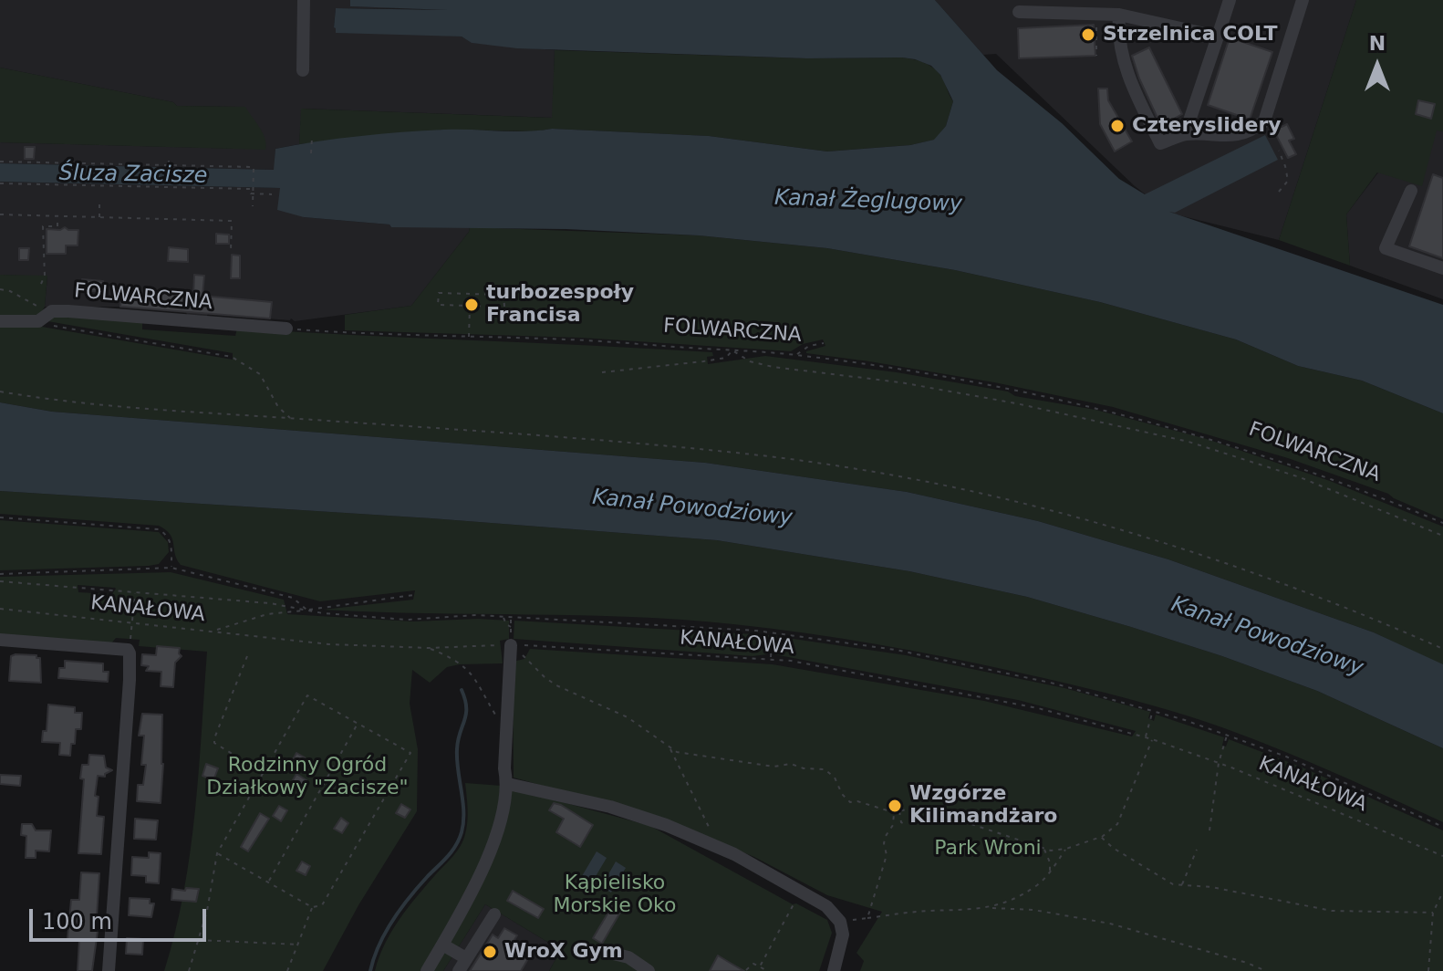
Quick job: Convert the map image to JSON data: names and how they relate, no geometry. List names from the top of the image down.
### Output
{
  "streets": {
    "street": ["FOLWARCZNA"],
    "path": ["KANAŁOWA"]
  },
  "water": ["Śluza Zacisze", "Kanał Żeglugowy", "Kanał Powodziowy"],
  "parks": ["Rodzinny Ogród Działkowy \"Zacisze\"", "Park Wroni", "Kąpielisko Morskie Oko"],
  "places": [
    "Strzelnica COLT",
    "Czteryslidery",
    "turbozespoły Francisa",
    "Wzgórze Kilimandżaro",
    "WroX Gym"
  ],
  "scale_bar": "100 m",
  "north": "top"
}
